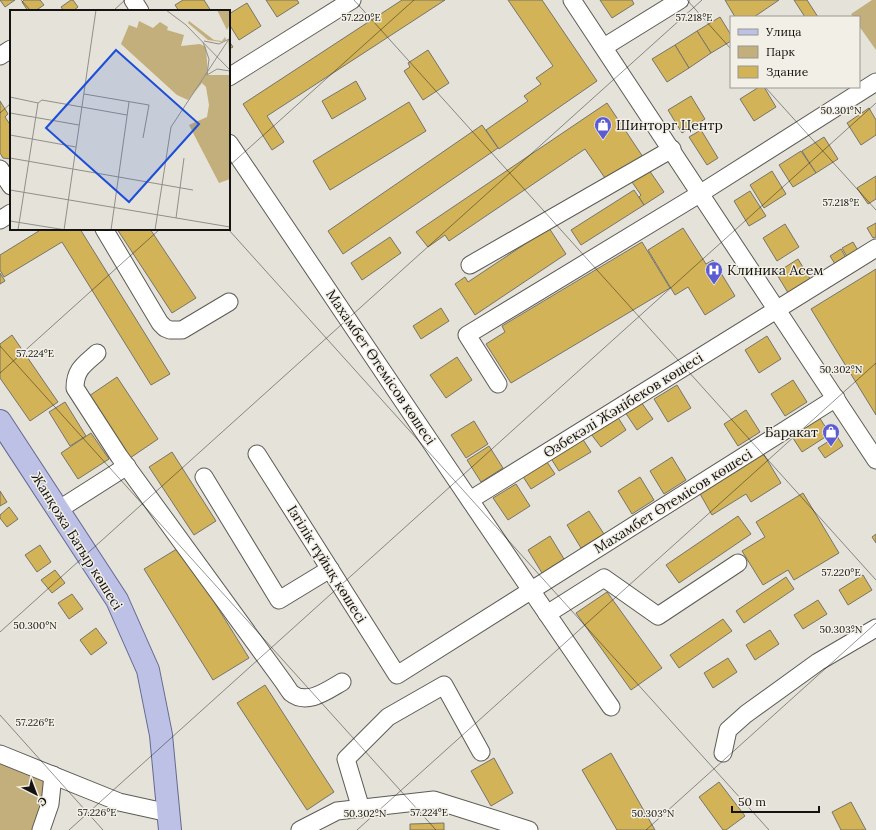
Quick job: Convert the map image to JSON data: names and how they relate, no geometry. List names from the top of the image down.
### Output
{
  "streets": {
    "main road": ["Жанқожа Батыр көшесі"],
    "street": ["Махамбет Өтемісов көшесі", "Өзбекәлі Жәнібеков көшесі", "Ізгілік тұйық көшесі"]
  },
  "crossings": [
    ["Махамбет Өтемісов көшесі", "Өзбекәлі Жәнібеков көшесі"],
    ["Махамбет Өтемісов көшесі", "Ізгілік тұйық көшесі"]
  ],
  "places": {
    "shop": ["Шинторг Центр", "Баракат"],
    "hospital": ["Клиника Асем"]
  },
  "legend": ["Улица", "Парк", "Здание"],
  "scale_bar": "50 m",
  "north": "bottom right",
  "coordinates": [
    "57.220°E",
    "57.218°E",
    "50.301°N",
    "57.224°E",
    "50.302°N",
    "50.300°N",
    "50.303°N",
    "57.226°E"
  ]
}
